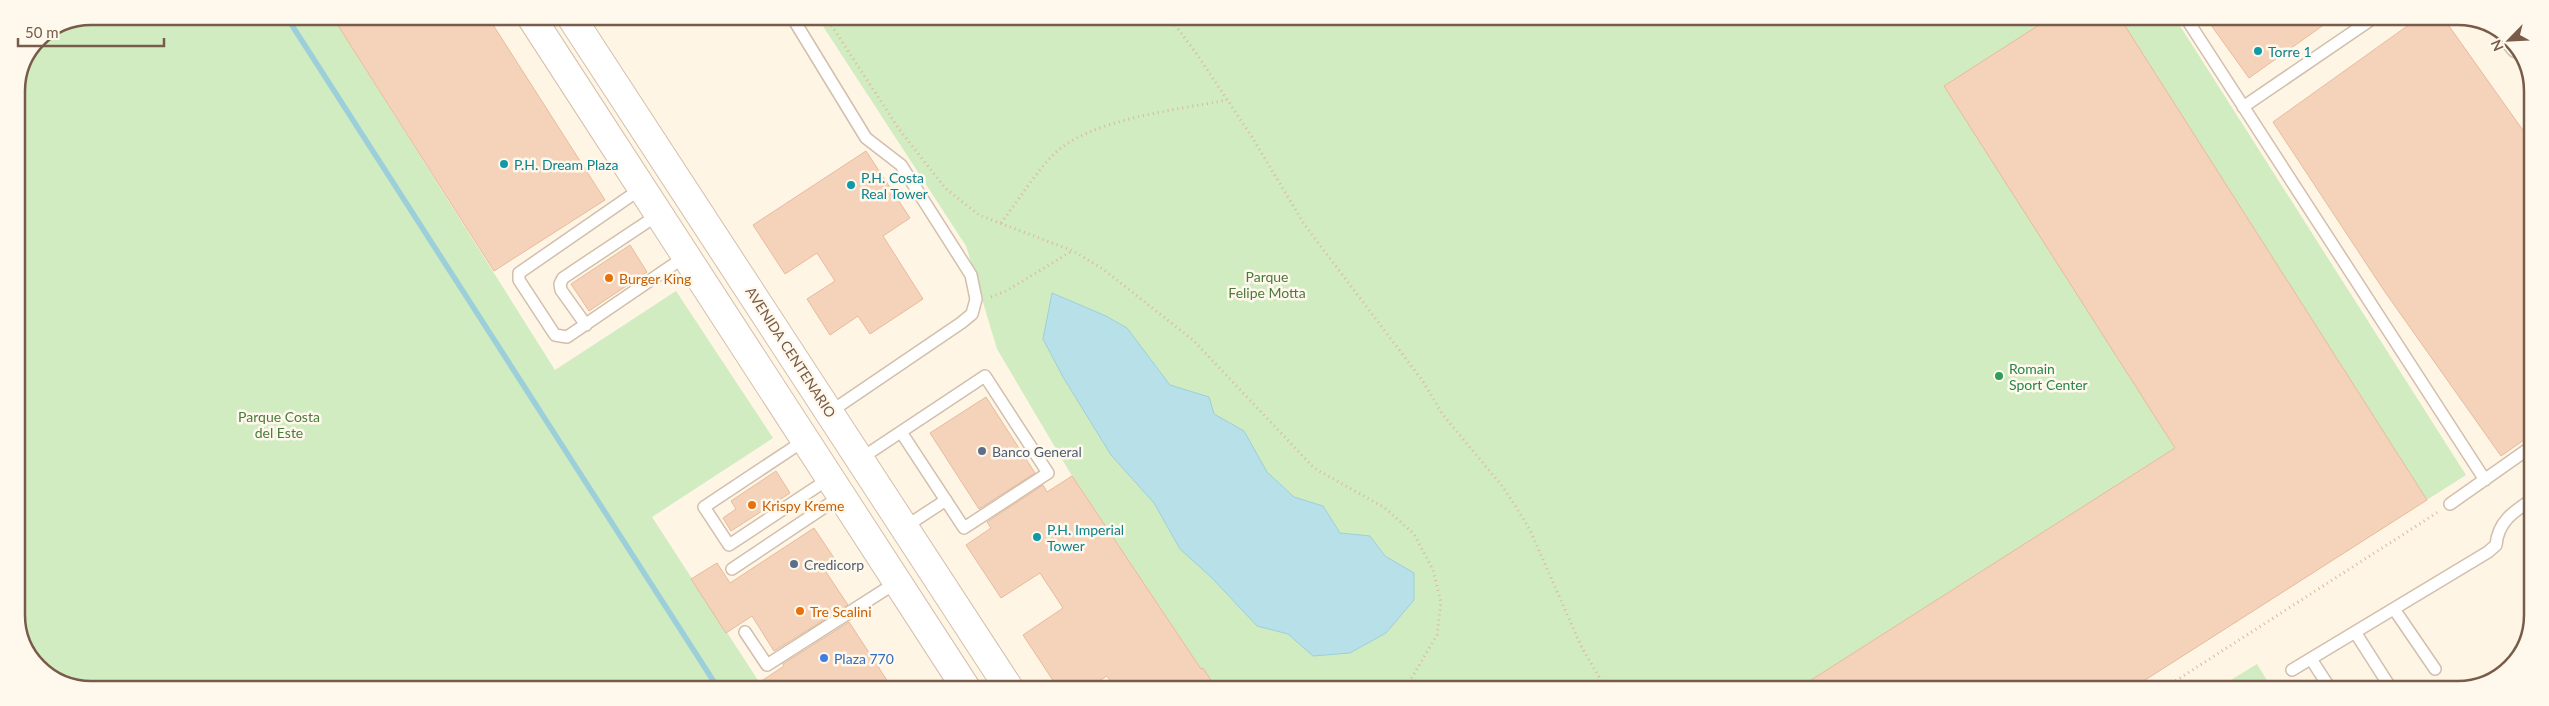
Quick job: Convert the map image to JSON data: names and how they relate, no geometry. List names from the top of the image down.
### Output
{
  "streets": {
    "main road": ["AVENIDA CENTENARIO"]
  },
  "parks": ["Parque Felipe Motta", "Parque Costa del Este"],
  "places": [
    "Torre 1",
    "P.H. Dream Plaza",
    "P.H. Costa Real Tower",
    "Burger King",
    "Romain Sport Center",
    "Banco General",
    "Krispy Kreme",
    "P.H. Imperial Tower",
    "Credicorp",
    "Tre Scalini",
    "Plaza 770"
  ],
  "scale_bar": "50 m",
  "north": "bottom left"
}
